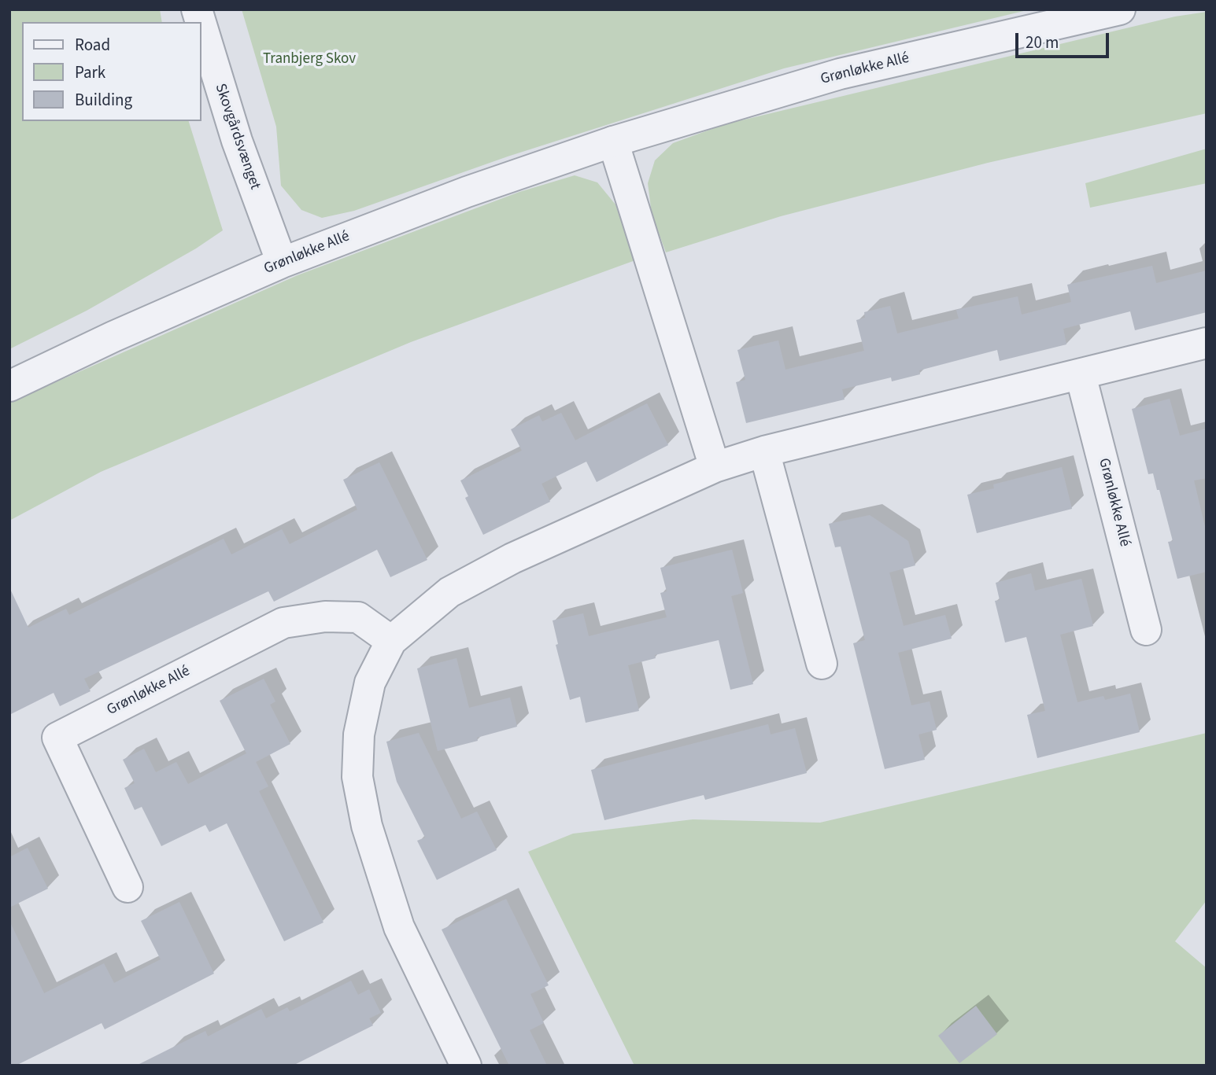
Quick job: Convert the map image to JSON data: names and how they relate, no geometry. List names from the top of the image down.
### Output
{
  "streets": {
    "street": ["Grønløkke Allé", "Skovgårdsvænget"]
  },
  "crossings": [
    ["Grønløkke Allé", "Skovgårdsvænget"]
  ],
  "parks": ["Tranbjerg Skov"],
  "legend": ["Road", "Park", "Building"],
  "scale_bar": "20 m"
}
